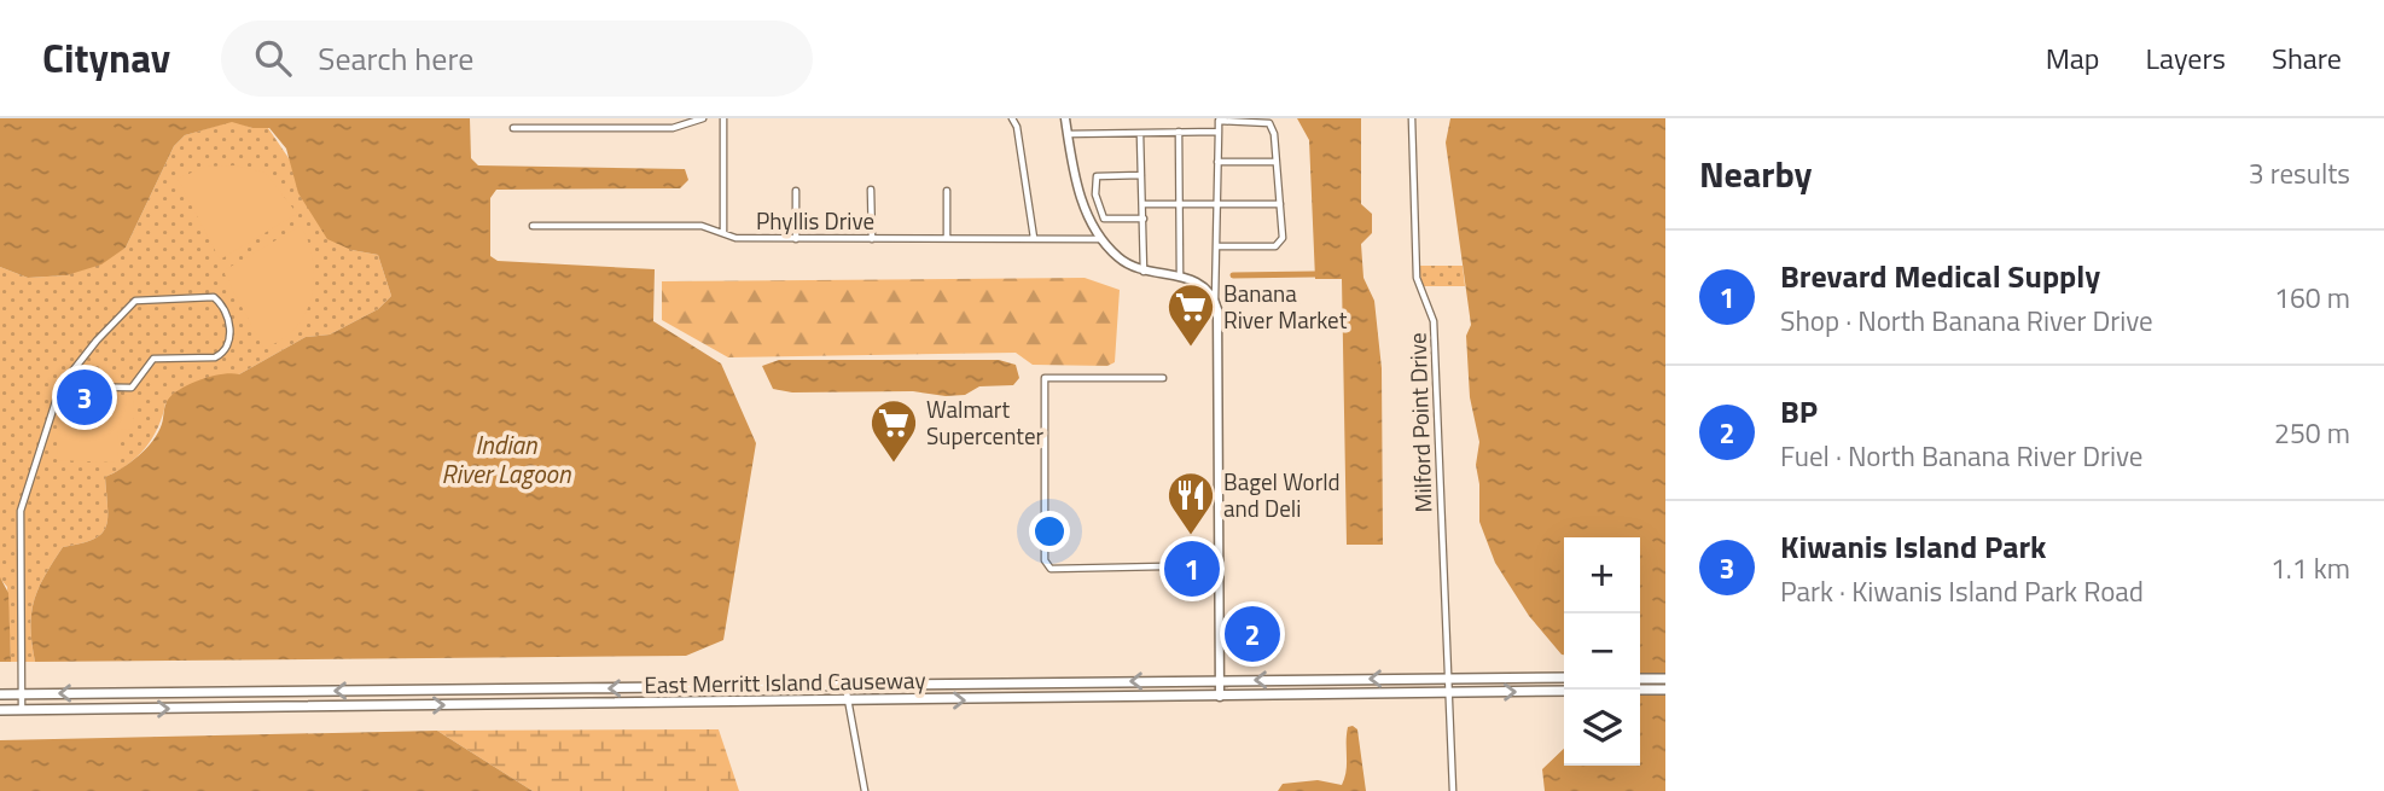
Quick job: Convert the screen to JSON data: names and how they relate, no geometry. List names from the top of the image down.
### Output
{
  "streets": {
    "main road": ["East Merritt Island Causeway"],
    "street": ["Phyllis Drive", "Milford Point Drive"]
  },
  "crossings": [
    ["Milford Point Drive", "East Merritt Island Causeway"]
  ],
  "water": ["Indian River Lagoon"],
  "places": {
    "supermarket": ["Banana River Market", "Walmart Supercenter"],
    "restaurant": ["Bagel World and Deli"]
  },
  "page": {
    "header": "Citynav",
    "search": "Search here",
    "nav": ["Map", "Layers", "Share"],
    "heading": ["Nearby", "3 results"],
    "list": [
      {
        "mark": "1",
        "name": "Brevard Medical Supply",
        "note": "Shop · North Banana River Drive",
        "value": "160 m"
      },
      {
        "mark": "2",
        "name": "BP",
        "note": "Fuel · North Banana River Drive",
        "value": "250 m"
      },
      {
        "mark": "3",
        "name": "Kiwanis Island Park",
        "note": "Park · Kiwanis Island Park Road",
        "value": "1.1 km"
      }
    ],
    "pins": ["3", "1", "2"],
    "map_buttons": ["+", "−"]
  }
}
